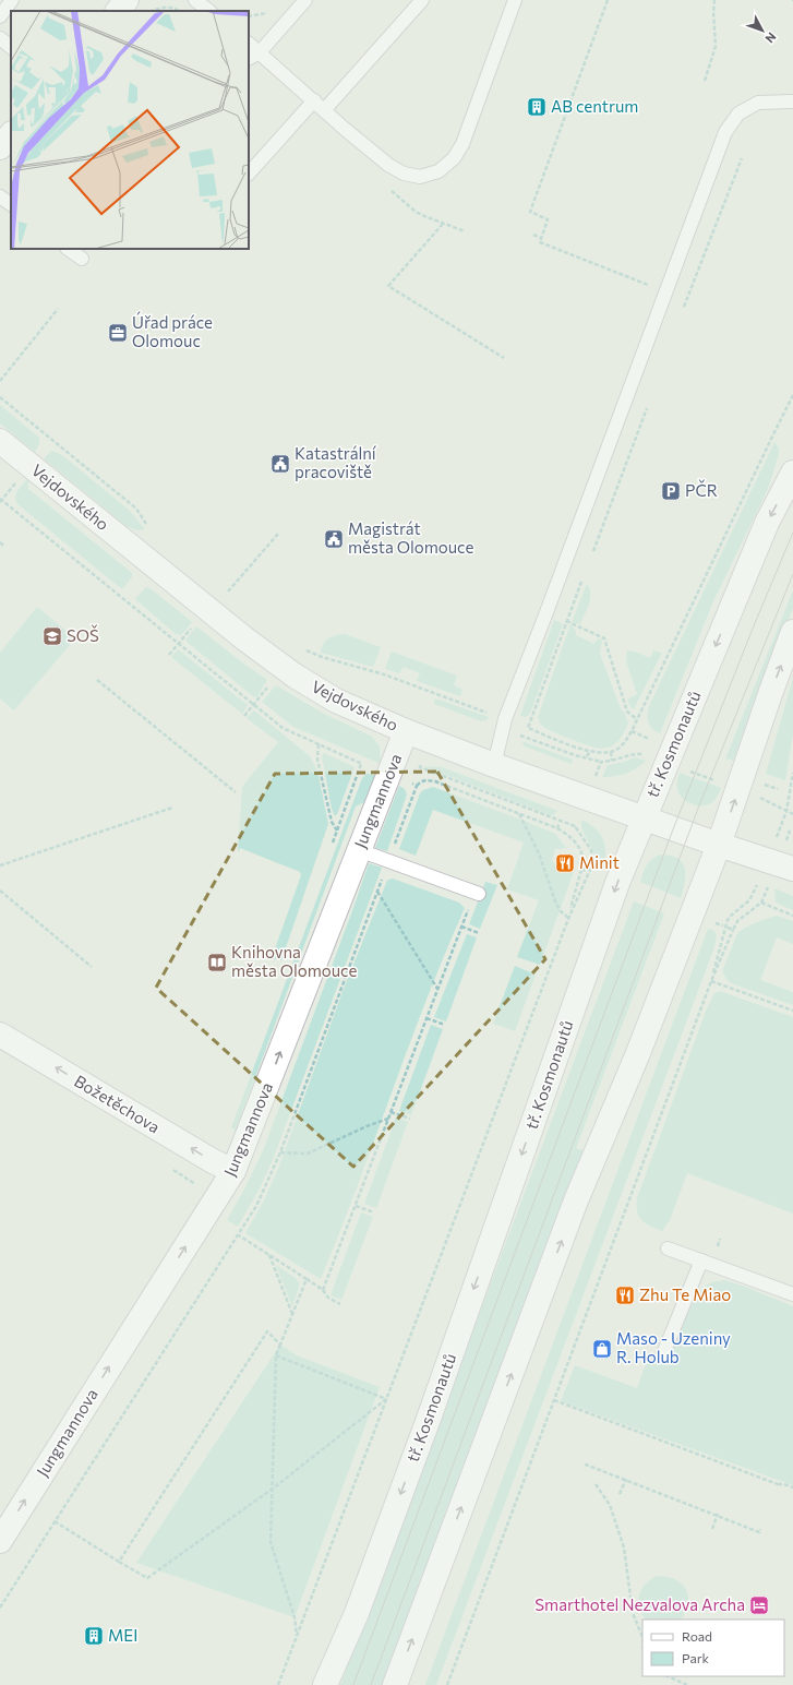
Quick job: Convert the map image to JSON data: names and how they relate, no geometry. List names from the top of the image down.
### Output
{
  "streets": {
    "street": [
      "Vejdovského",
      "tř. Kosmonautů",
      "Jungmannova",
      "Božetěchova"
    ]
  },
  "crossings": [
    ["Vejdovského", "tř. Kosmonautů"],
    ["Vejdovského", "Jungmannova"],
    ["Jungmannova", "Božetěchova"]
  ],
  "one_way": ["Jungmannova", "Božetěchova"],
  "places": {
    "building": ["AB centrum", "MEI"],
    "office": ["Úřad práce Olomouc"],
    "public building": ["Katastrální pracoviště", "Magistrát města Olomouce"],
    "parking": ["PČR"],
    "school or university": ["SOŠ"],
    "restaurant": ["Minit", "Zhu Te Miao"],
    "library": ["Knihovna města Olomouce"],
    "shop": ["Maso - Uzeniny R. Holub"],
    "hotel": ["Smarthotel Nezvalova Archa"]
  },
  "legend": ["Road", "Park"],
  "north": "bottom right"
}
